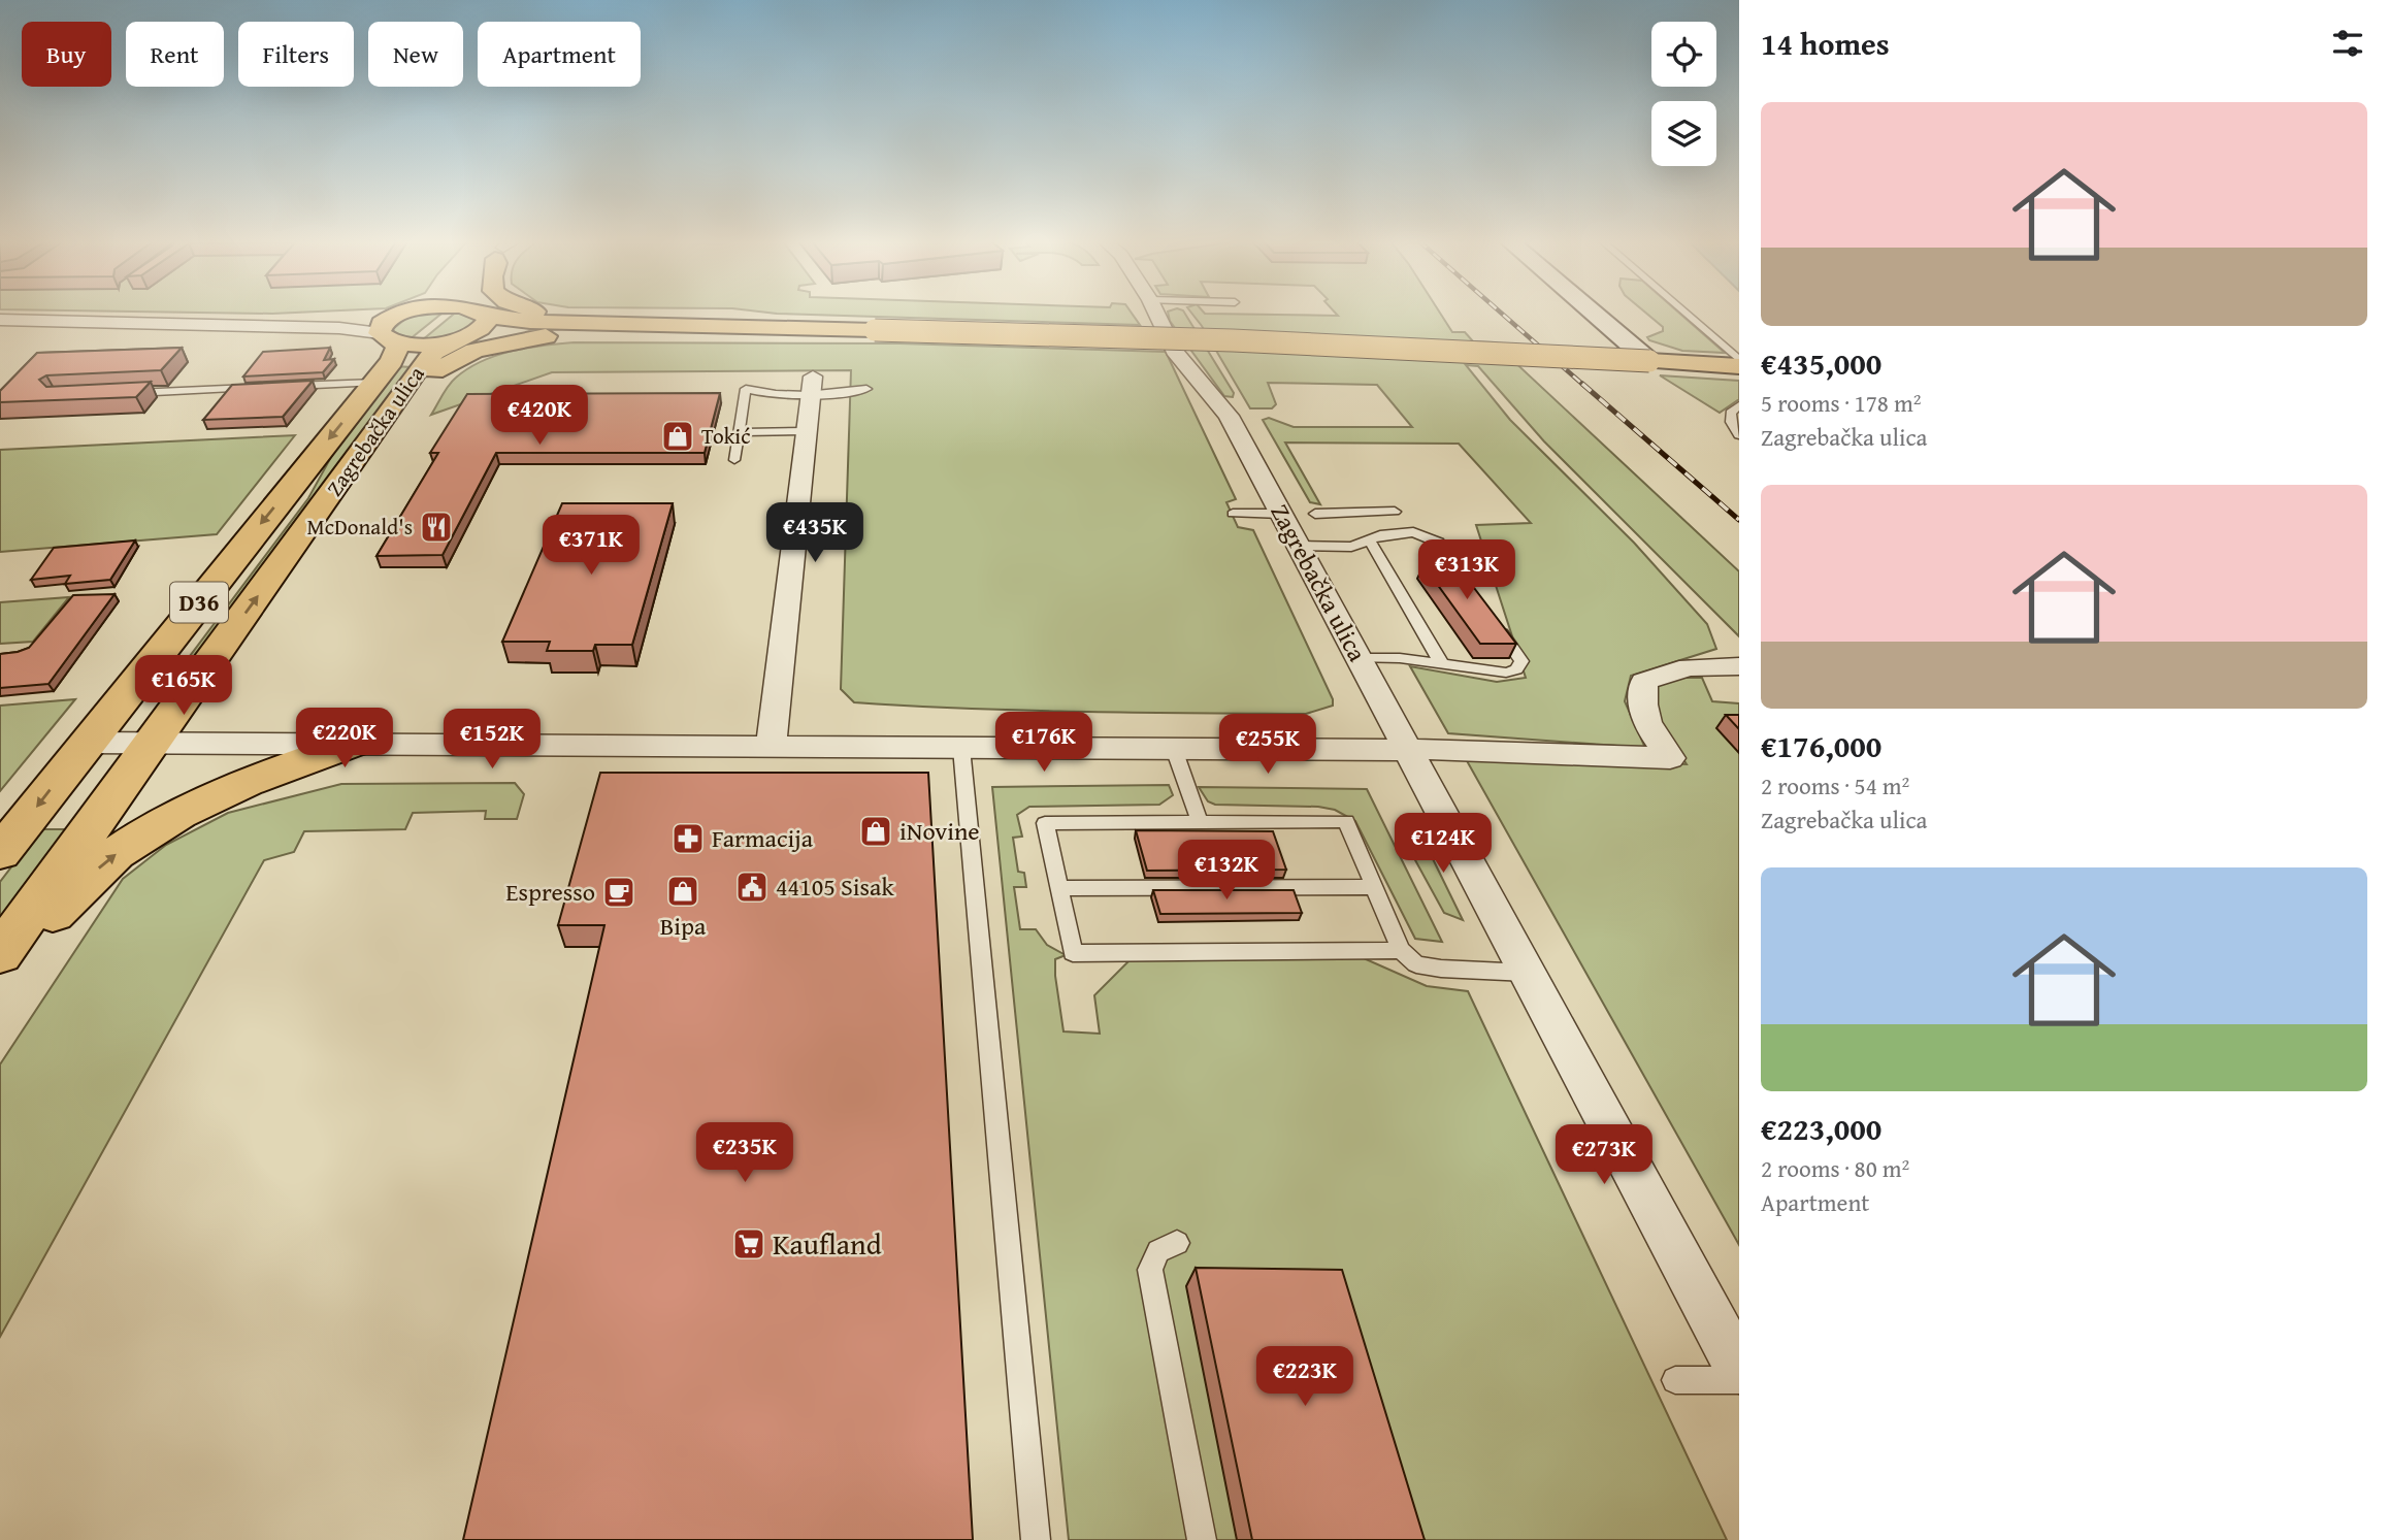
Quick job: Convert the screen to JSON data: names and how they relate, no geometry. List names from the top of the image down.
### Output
{
  "streets": {
    "main road": ["Zagrebačka ulica", "D36"]
  },
  "crossings": [
    ["Zagrebačka ulica", "D36"]
  ],
  "places": {
    "shop": ["Tokić", "iNovine", "Bipa"],
    "restaurant": ["McDonald's"],
    "pharmacy": ["Farmacija"],
    "public building": ["44105 Sisak"],
    "cafe": ["Espresso"],
    "supermarket": ["Kaufland"]
  },
  "page": {
    "heading": "14 homes",
    "chip": [
      "Buy",
      "Rent",
      "Filters",
      "New",
      "Apartment"
    ],
    "list": [
      {
        "name": "€435,000",
        "note": "5 rooms · 178 m² · Zagrebačka ulica"
      },
      {
        "name": "€176,000",
        "note": "2 rooms · 54 m² · Zagrebačka ulica"
      },
      {
        "name": "€223,000",
        "note": "2 rooms · 80 m² · Apartment"
      }
    ],
    "price": [
      "€420K",
      "€435K",
      "€371K",
      "€313K",
      "€165K",
      "€220K",
      "€152K",
      "€176K",
      "€255K",
      "€124K",
      "€132K",
      "€235K",
      "€273K",
      "€223K"
    ]
  }
}
